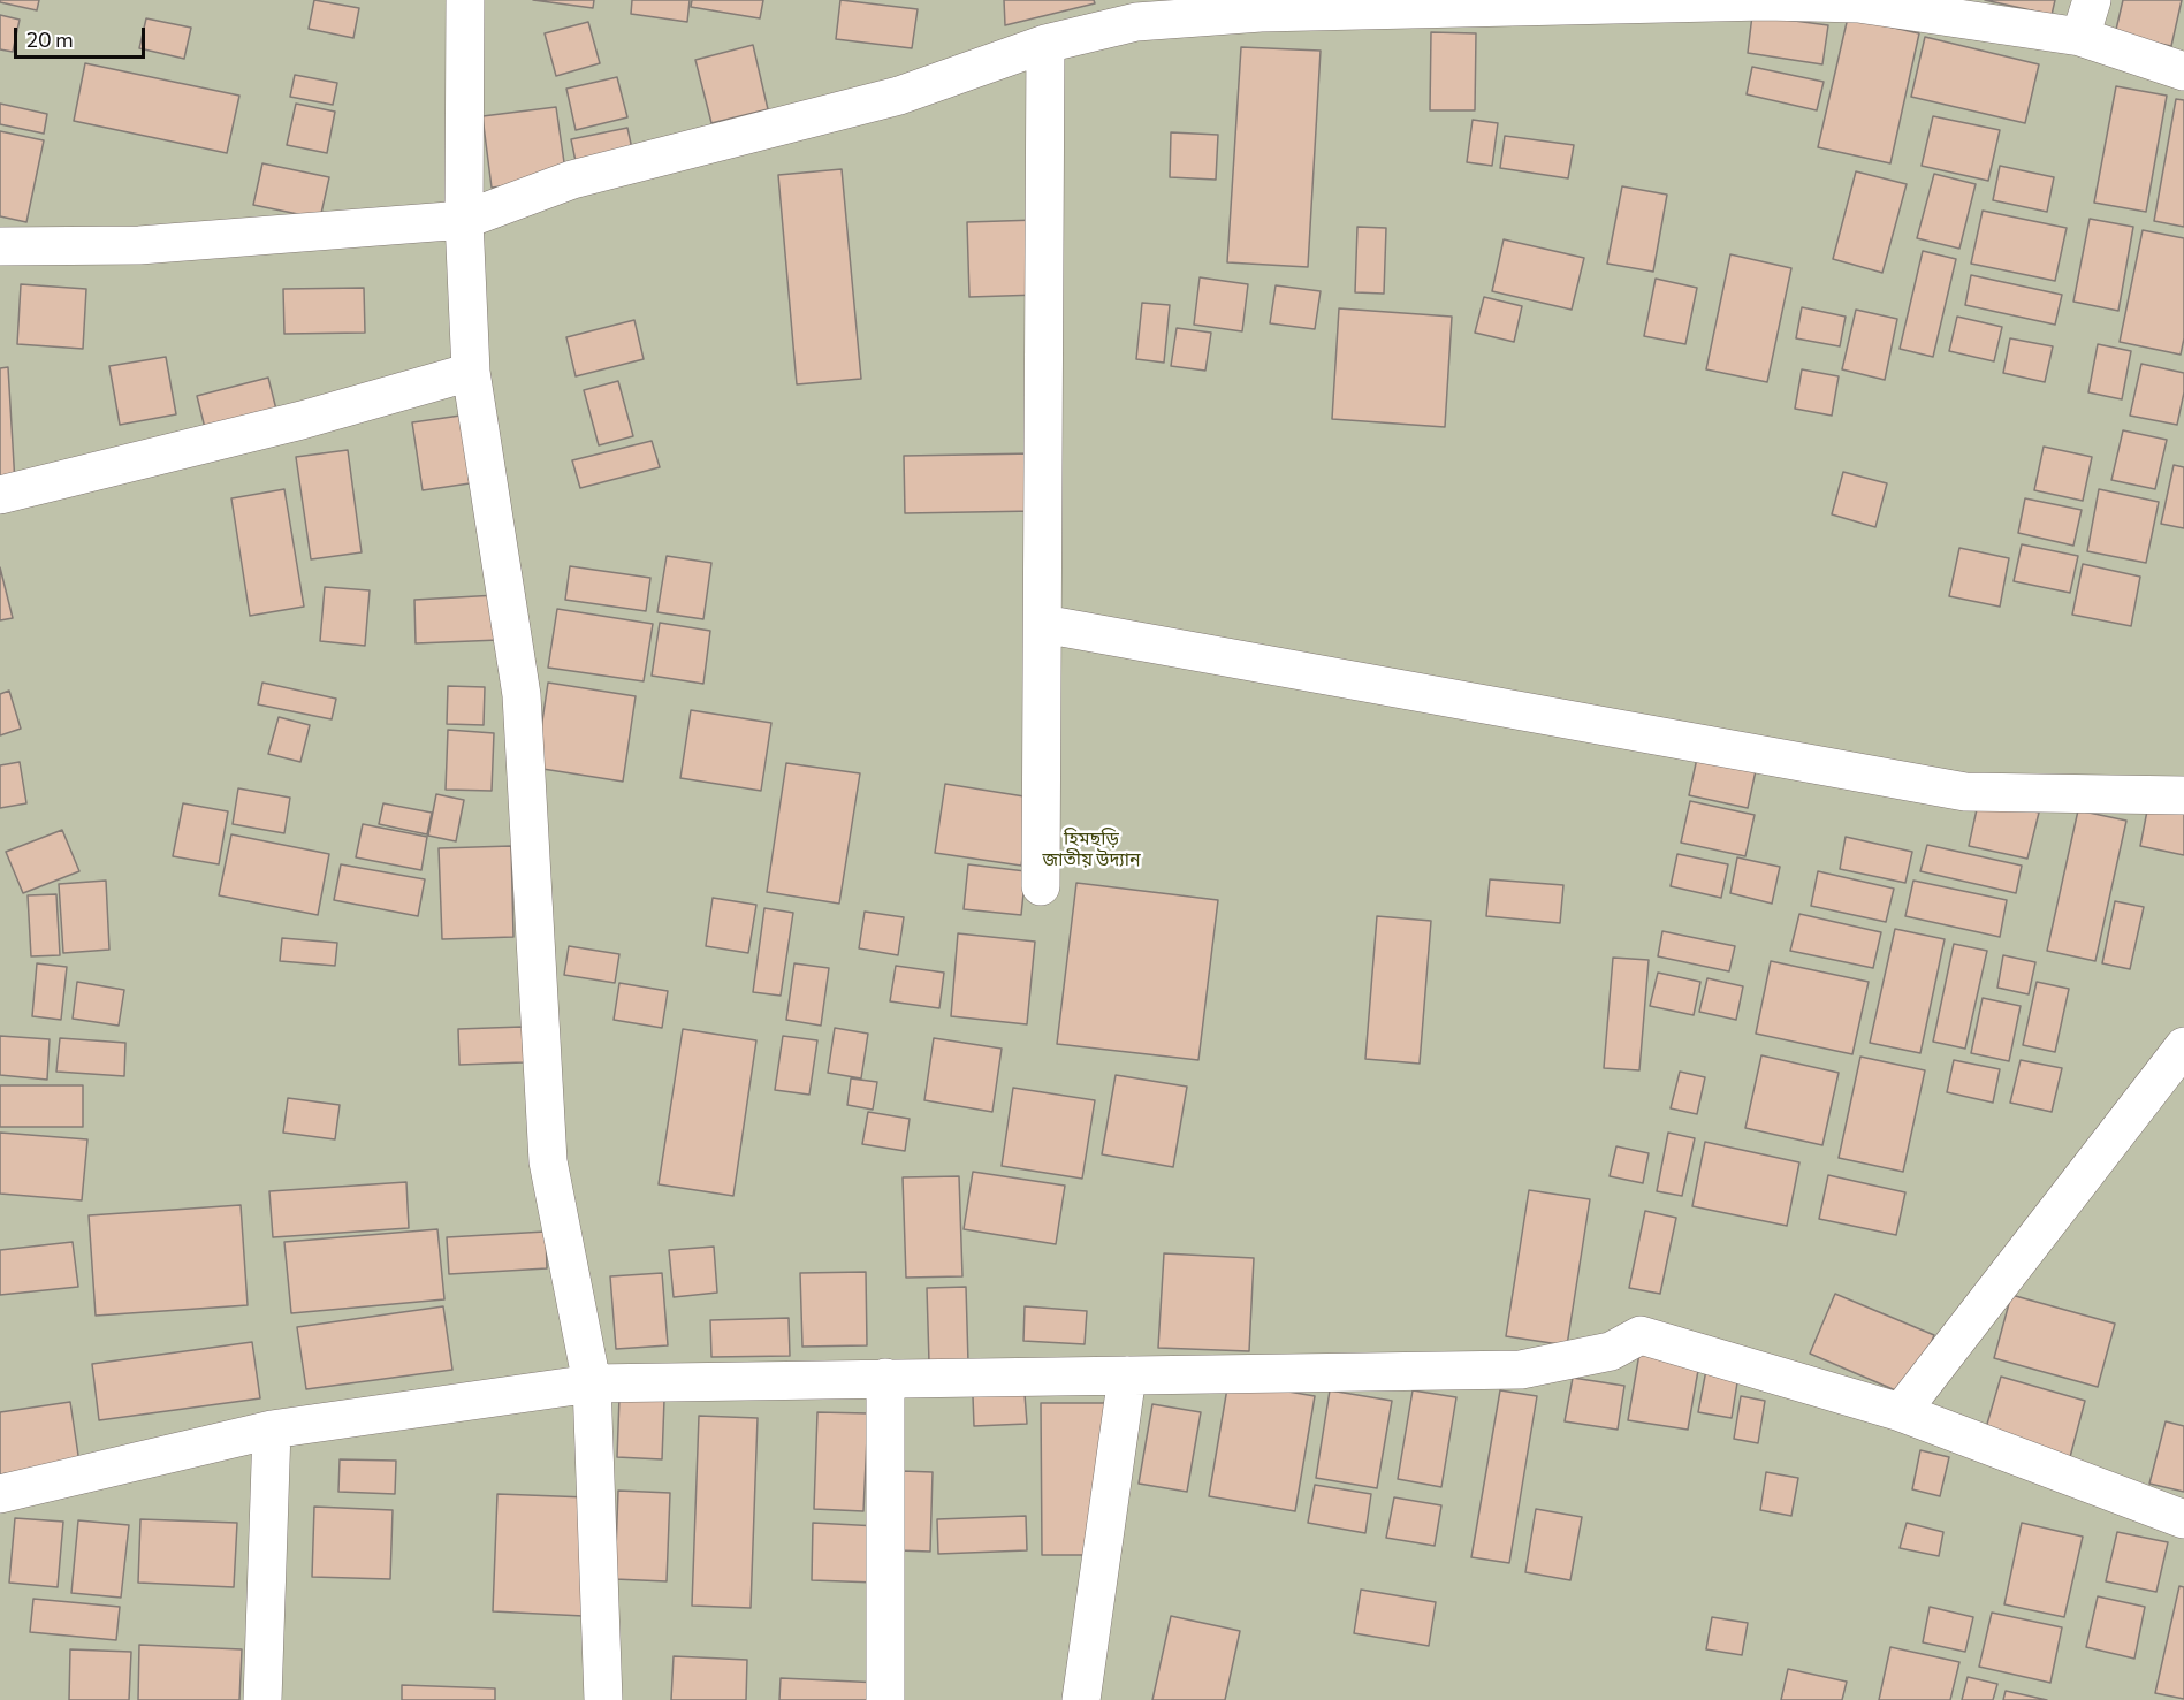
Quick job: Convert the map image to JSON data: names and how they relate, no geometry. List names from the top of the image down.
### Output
{
  "parks": ["হিমছড়ি জাতীয় উদ্যান"],
  "scale_bar": "20 m"
}
